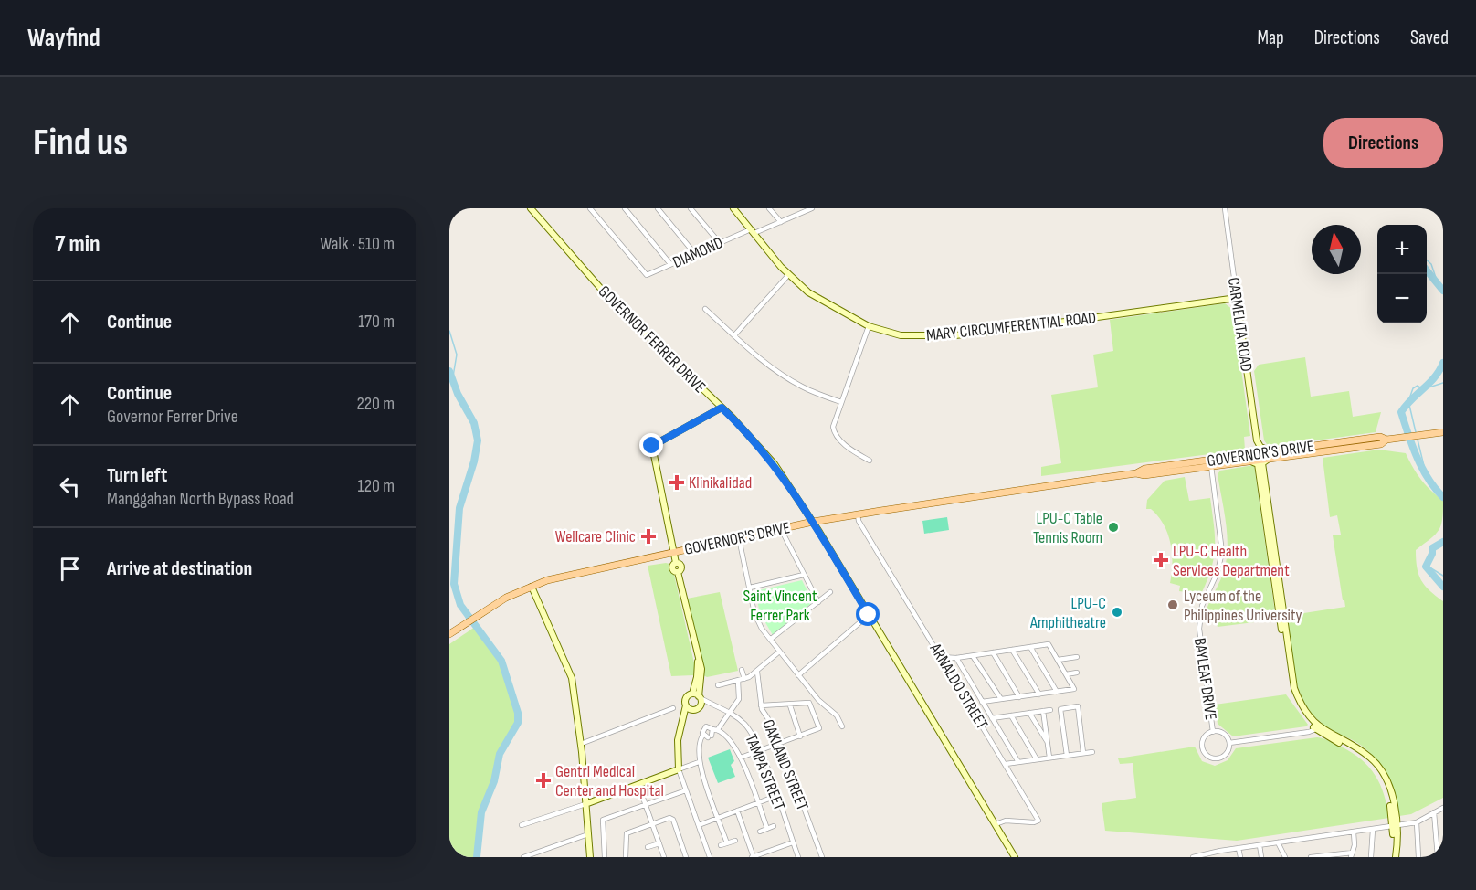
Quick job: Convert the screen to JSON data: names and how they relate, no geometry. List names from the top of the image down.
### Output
{
  "streets": {
    "main road": ["GOVERNOR'S DRIVE"],
    "street": [
      "DIAMOND",
      "CARMELITA ROAD",
      "MARY CIRCUMFERENTIAL ROAD",
      "GOVERNOR FERRER DRIVE",
      "BAYLEAF DRIVE",
      "ARNALDO STREET",
      "OAKLAND STREET",
      "TAMPA STREET"
    ]
  },
  "crossings": [
    ["DIAMOND", "MARY CIRCUMFERENTIAL ROAD"],
    ["CARMELITA ROAD", "MARY CIRCUMFERENTIAL ROAD"],
    ["GOVERNOR FERRER DRIVE", "GOVERNOR'S DRIVE"],
    ["GOVERNOR FERRER DRIVE", "ARNALDO STREET"],
    ["GOVERNOR'S DRIVE", "BAYLEAF DRIVE"],
    ["GOVERNOR'S DRIVE", "ARNALDO STREET"]
  ],
  "parks": ["Saint Vincent Ferrer Park"],
  "places": {
    "health": [
      "Klinikalidad",
      "Wellcare Clinic",
      "LPU-C Health Services Department",
      "Gentri Medical Center and Hospital"
    ],
    "other": ["LPU-C Table Tennis Room", "Lyceum of the Philippines University", "LPU-C Amphitheatre"]
  },
  "north": "top",
  "page": {
    "header": "Wayfind",
    "nav": ["Map", "Directions", "Saved"],
    "buttons": "Directions",
    "title": "Find us",
    "heading": ["7 min", "Walk · 510 m"],
    "map_buttons": ["+", "−"],
    "list": [
      ["Continue", "170 m"],
      ["Continue", "Governor Ferrer Drive", "220 m"],
      ["Turn left", "Manggahan North Bypass Road", "120 m"],
      "Arrive at destination"
    ]
  }
}
